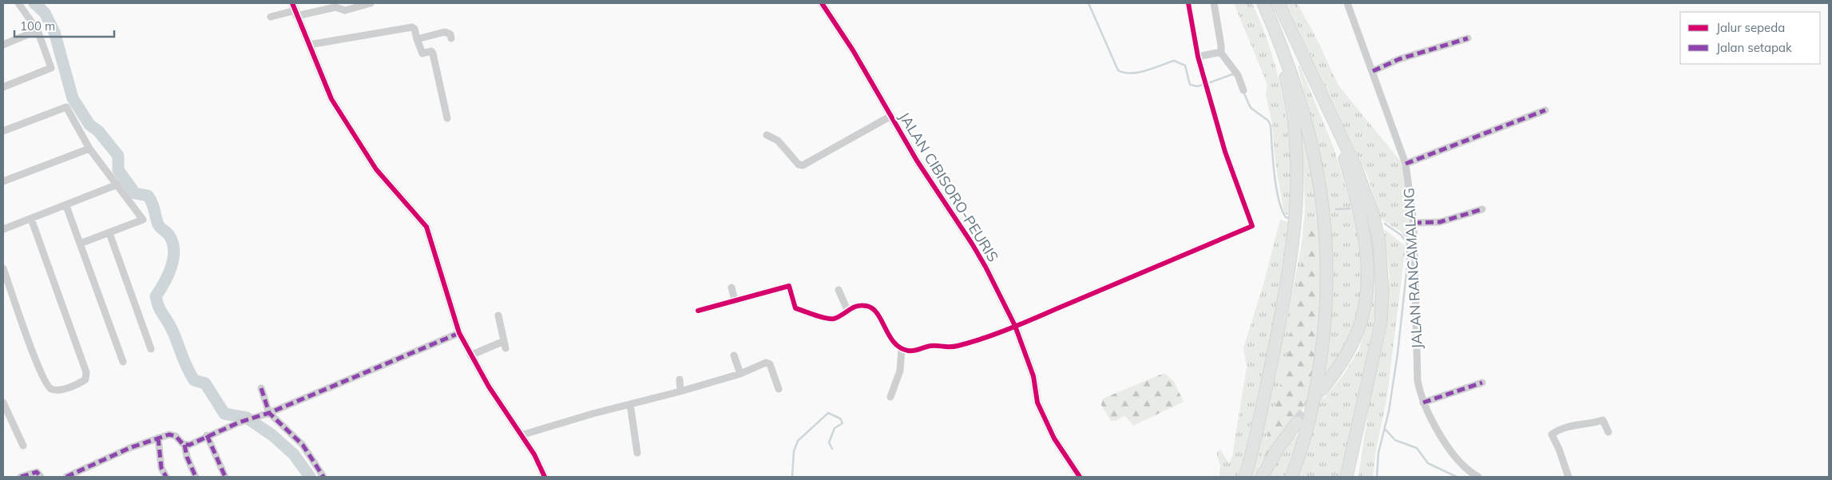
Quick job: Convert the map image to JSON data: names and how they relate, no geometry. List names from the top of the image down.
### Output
{
  "streets": {
    "street": ["JALAN CIBISORO-PEURIS", "JALAN RANCAMALANG"]
  },
  "legend": ["Jalur sepeda", "Jalan setapak"],
  "scale_bar": "100 m"
}
